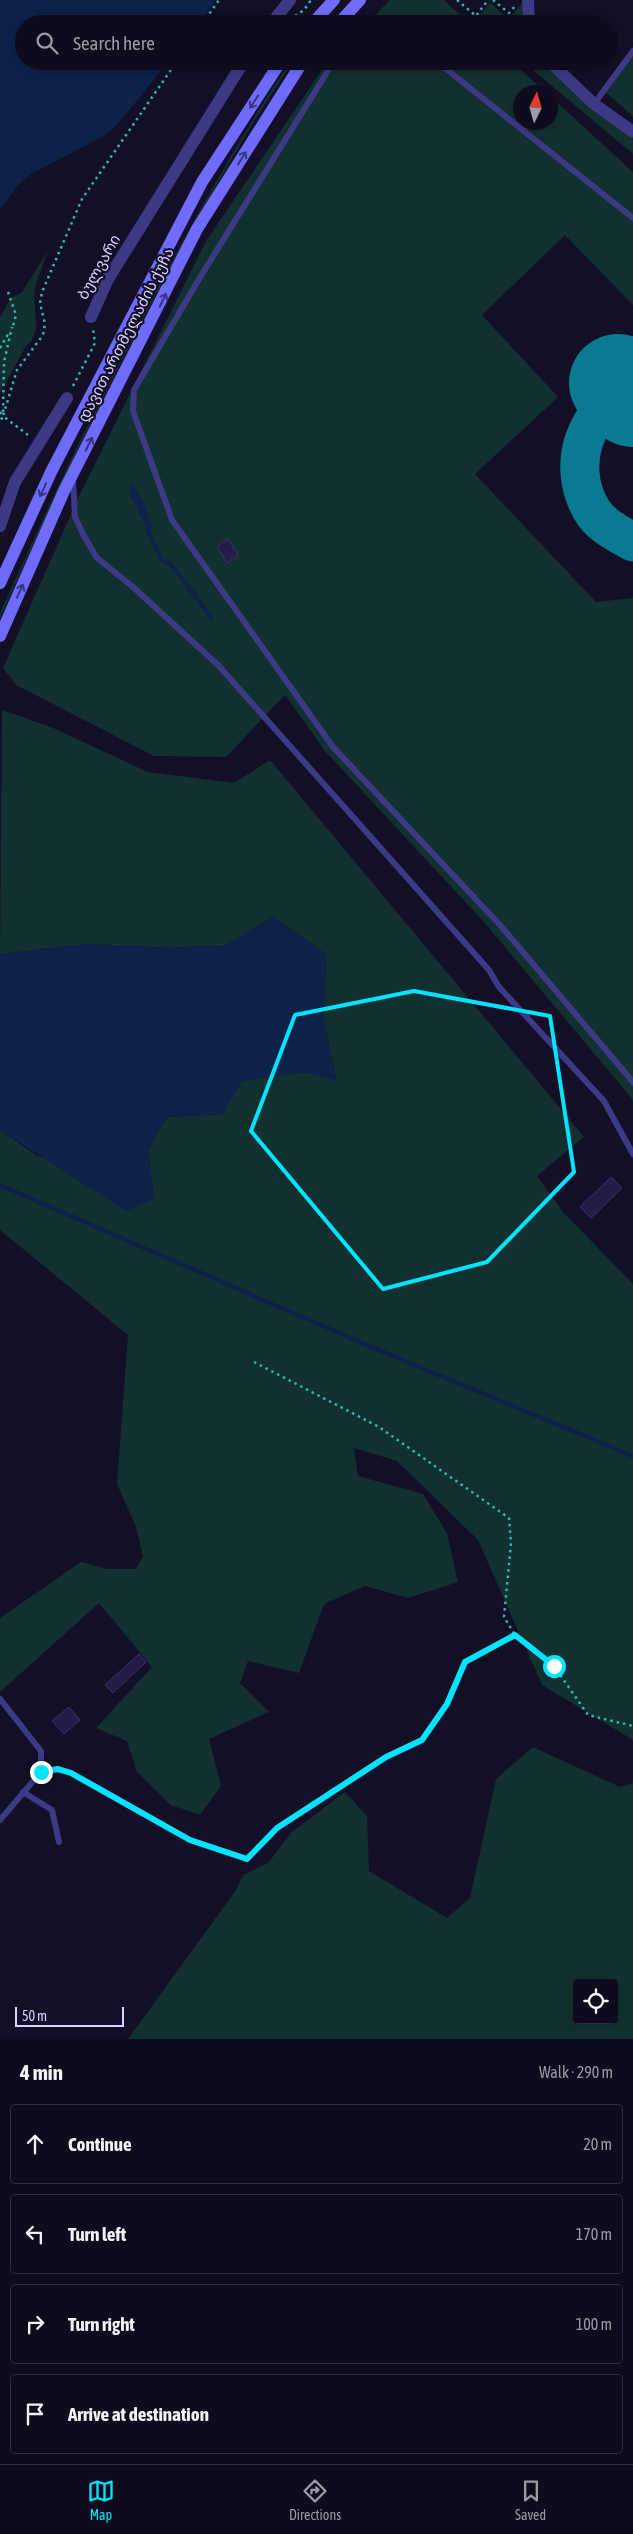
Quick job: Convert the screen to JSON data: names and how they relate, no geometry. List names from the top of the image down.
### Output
{
  "streets": {
    "street": ["ბულვარი", "დავით ართმელაძის ქუჩა"]
  },
  "scale_bar": "50 m",
  "north": "top",
  "page": {
    "search": "Search here",
    "scale": "50 m",
    "heading": ["4 min", "Walk · 290 m"],
    "list": [
      ["Continue", "20 m"],
      ["Turn left", "170 m"],
      ["Turn right", "100 m"],
      "Arrive at destination"
    ],
    "nav": ["Map", "Directions", "Saved"]
  }
}
